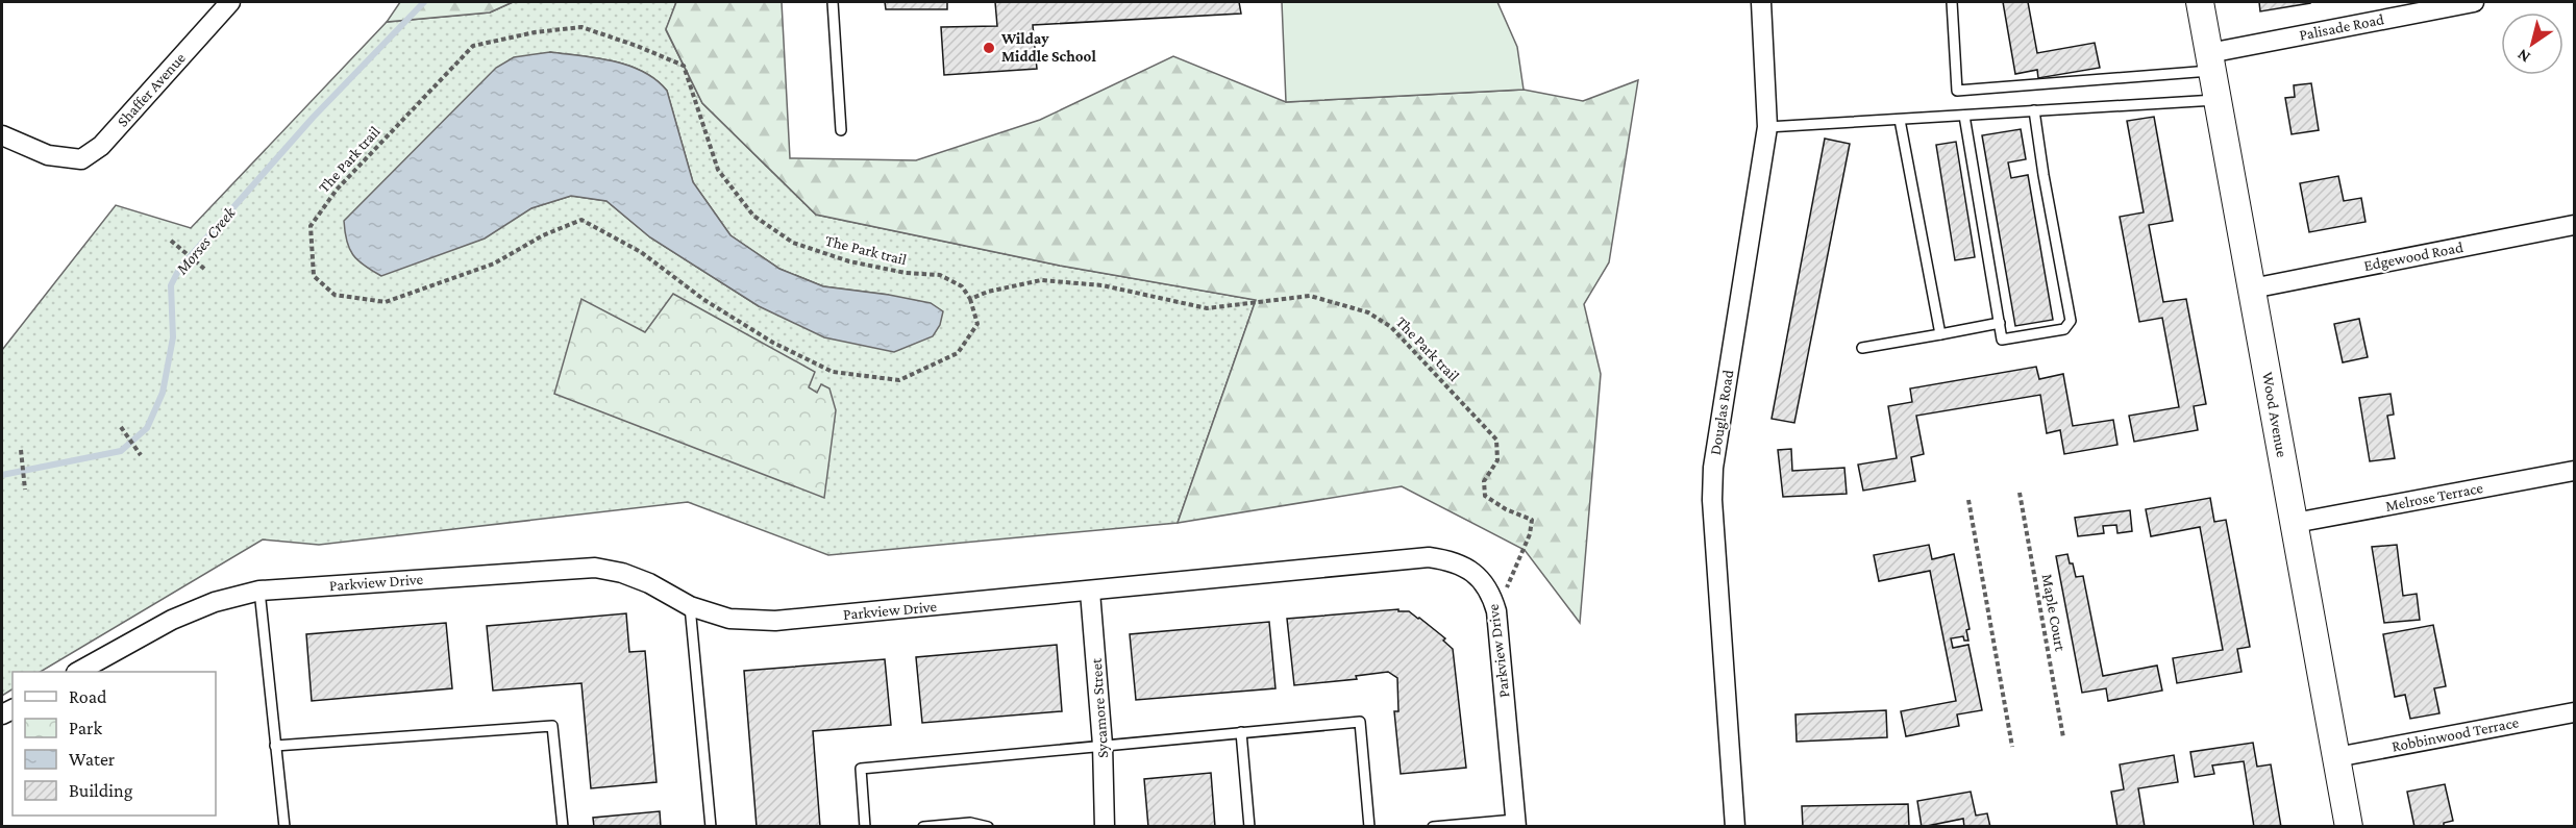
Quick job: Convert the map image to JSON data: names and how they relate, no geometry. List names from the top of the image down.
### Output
{
  "streets": {
    "main road": ["Wood Avenue"],
    "street": [
      "Palisade Road",
      "Shaffer Avenue",
      "Edgewood Road",
      "Douglas Road",
      "Melrose Terrace",
      "Parkview Drive",
      "Sycamore Street",
      "Robbinwood Terrace"
    ],
    "path": ["The Park trail", "Maple Court"]
  },
  "crossings": [
    ["Palisade Road", "Wood Avenue"],
    ["The Park trail", "Parkview Drive"],
    ["Edgewood Road", "Wood Avenue"],
    ["Wood Avenue", "Melrose Terrace"],
    ["Wood Avenue", "Robbinwood Terrace"],
    ["Parkview Drive", "Sycamore Street"]
  ],
  "water": ["Morses Creek"],
  "places": ["Wilday Middle School"],
  "legend": [
    "Road",
    "Park",
    "Water",
    "Building"
  ],
  "north": "bottom left"
}
